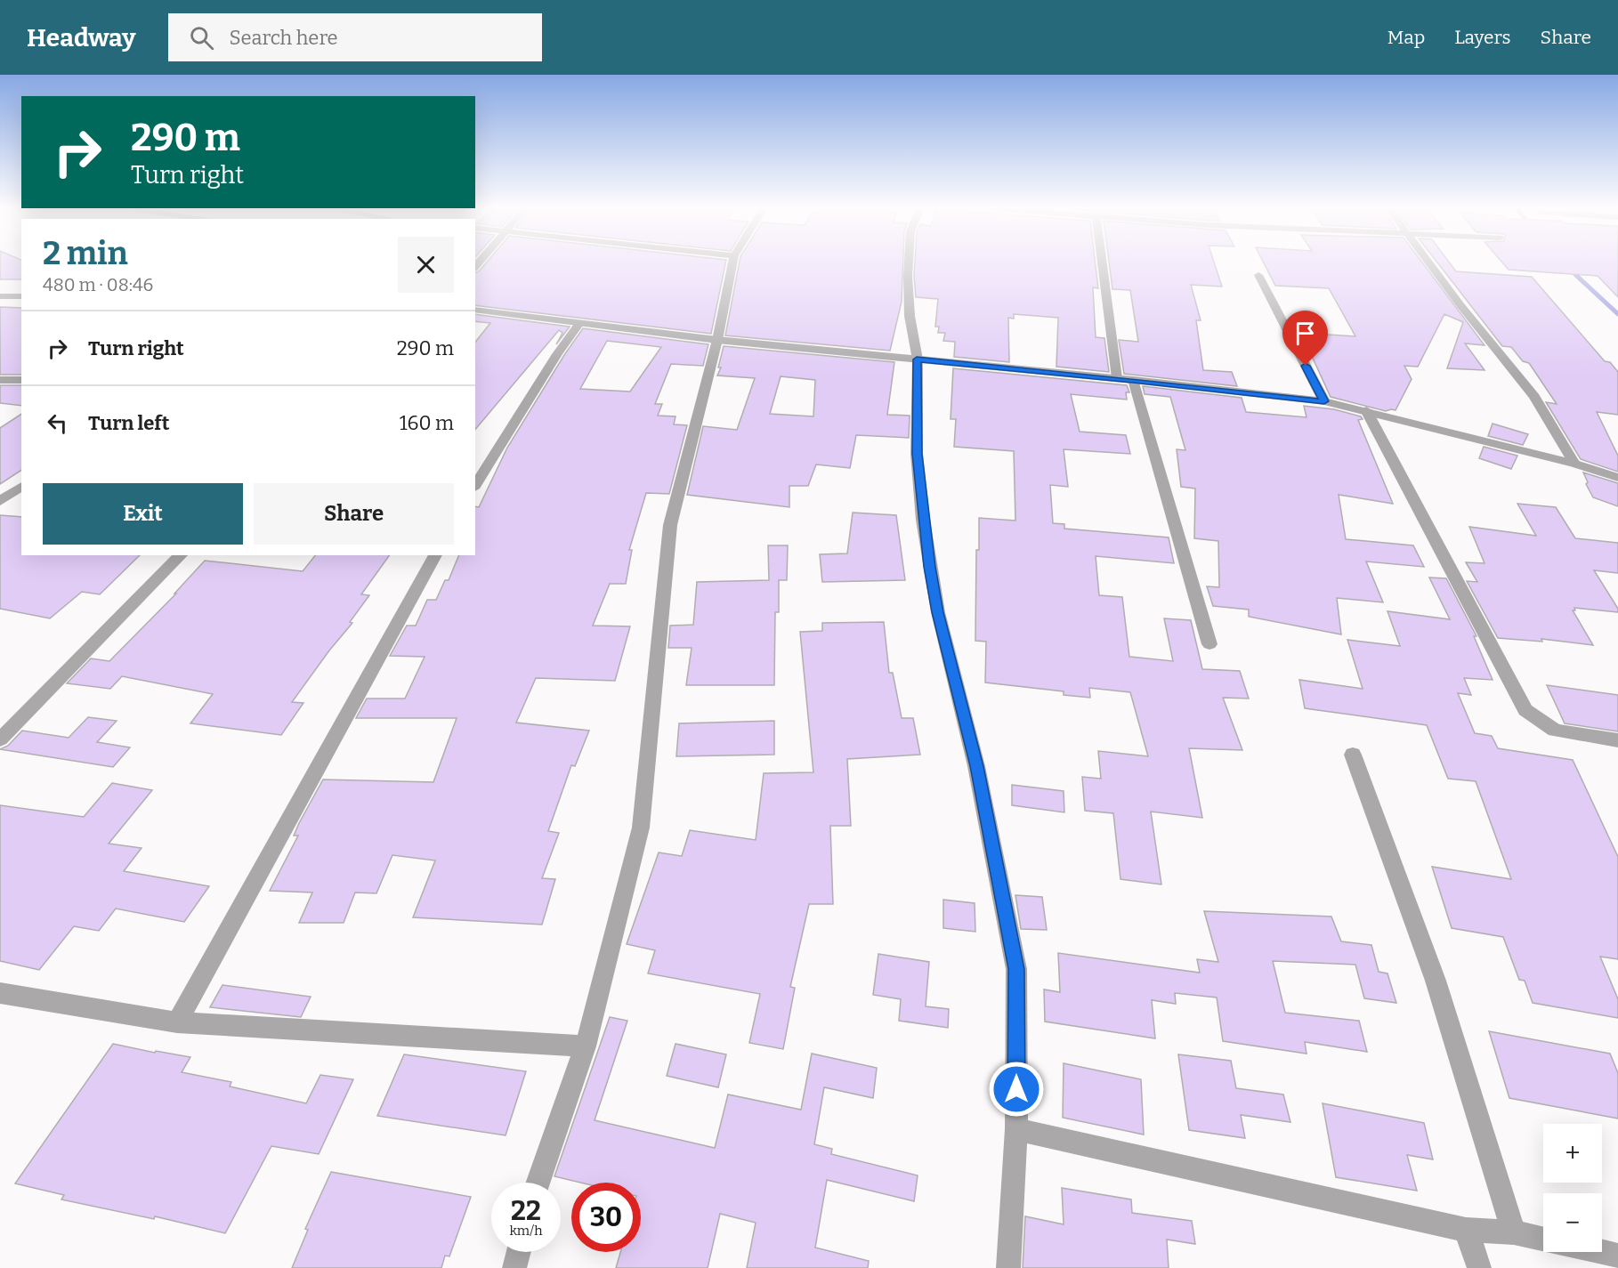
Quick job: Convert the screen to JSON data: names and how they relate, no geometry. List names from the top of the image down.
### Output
{
  "page": {
    "header": "Headway",
    "search": "Search here",
    "nav": ["Map", "Layers", "Share"],
    "turn": ["290 m", "Turn right"],
    "heading": ["2 min", "480 m · 08:46"],
    "list": [
      {
        "name": "Turn right",
        "value": "290 m"
      },
      {
        "name": "Turn left",
        "value": "160 m"
      }
    ],
    "buttons": ["Exit", "Share"],
    "map_buttons": ["+", "−"],
    "speed": "22 km/h",
    "limit": "30"
  }
}
